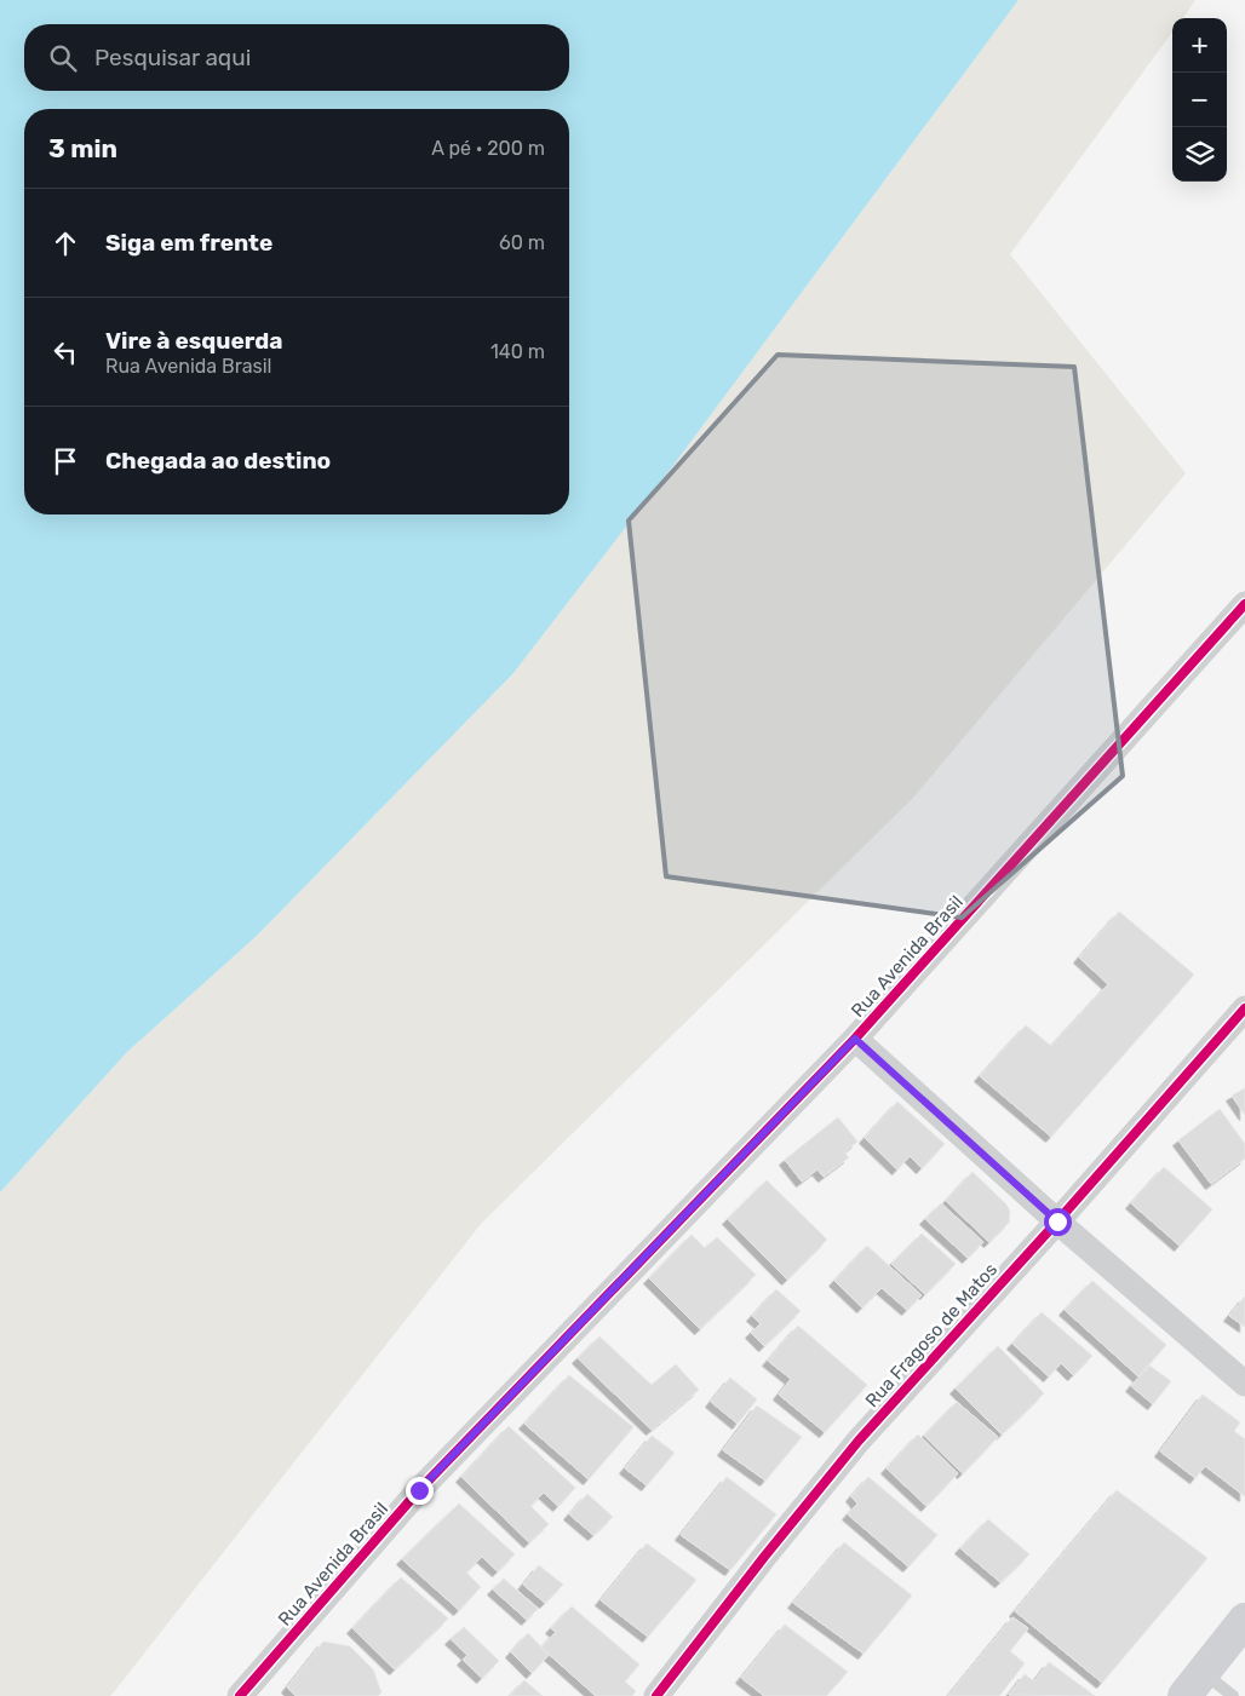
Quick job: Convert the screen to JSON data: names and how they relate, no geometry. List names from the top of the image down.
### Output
{
  "streets": {
    "street": ["Rua Avenida Brasil", "Rua Fragoso de Matos"]
  },
  "page": {
    "map_buttons": ["+", "−"],
    "search": "Pesquisar aqui",
    "heading": ["3 min", "A pé · 200 m"],
    "list": [
      ["Siga em frente", "60 m"],
      ["Vire à esquerda", "Rua Avenida Brasil", "140 m"],
      "Chegada ao destino"
    ]
  }
}
